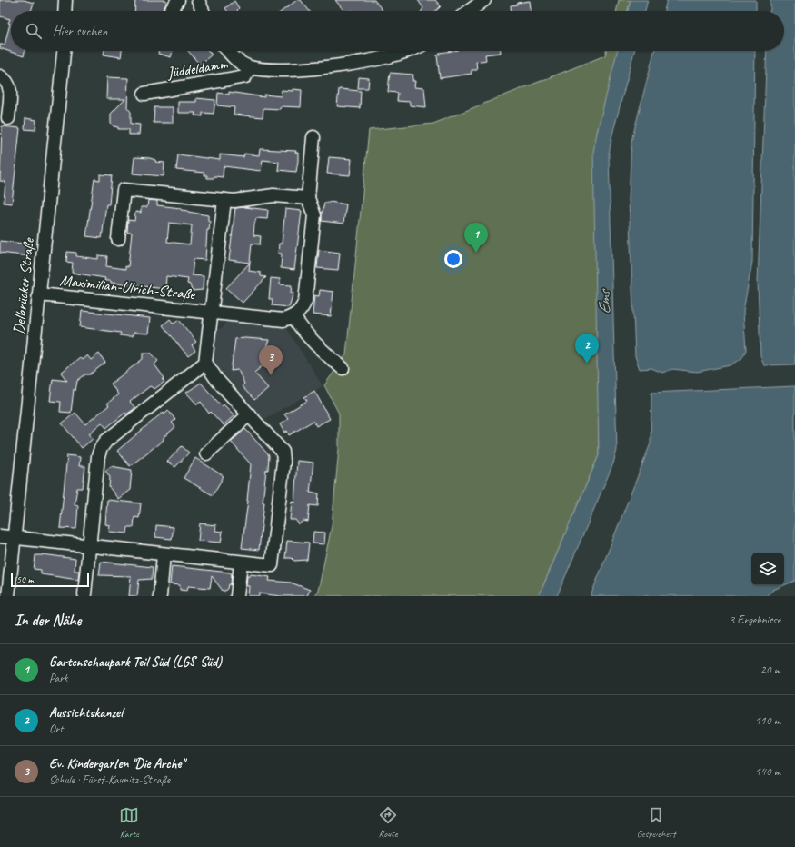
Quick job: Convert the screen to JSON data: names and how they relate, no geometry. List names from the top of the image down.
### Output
{
  "streets": {
    "street": ["Jüddeldamm", "Delbrücker Straße", "Maximilian-Ulrich-Straße"]
  },
  "crossings": [
    ["Delbrücker Straße", "Maximilian-Ulrich-Straße"]
  ],
  "water": ["Ems"],
  "scale_bar": "50 m",
  "page": {
    "search": "Hier suchen",
    "pins": ["1", "2", "3"],
    "scale": "50 m",
    "heading": ["In der Nähe", "3 Ergebnisse"],
    "list": [
      {
        "mark": "1",
        "name": "Gartenschaupark Teil Süd (LGS-Süd)",
        "note": "Park",
        "value": "20 m"
      },
      {
        "mark": "2",
        "name": "Aussichtskanzel",
        "note": "Ort",
        "value": "110 m"
      },
      {
        "mark": "3",
        "name": "Ev. Kindergarten \"Die Arche\"",
        "note": "Schule · Fürst-Kaunitz-Straße",
        "value": "140 m"
      }
    ],
    "nav": ["Karte", "Route", "Gespeichert"]
  }
}
